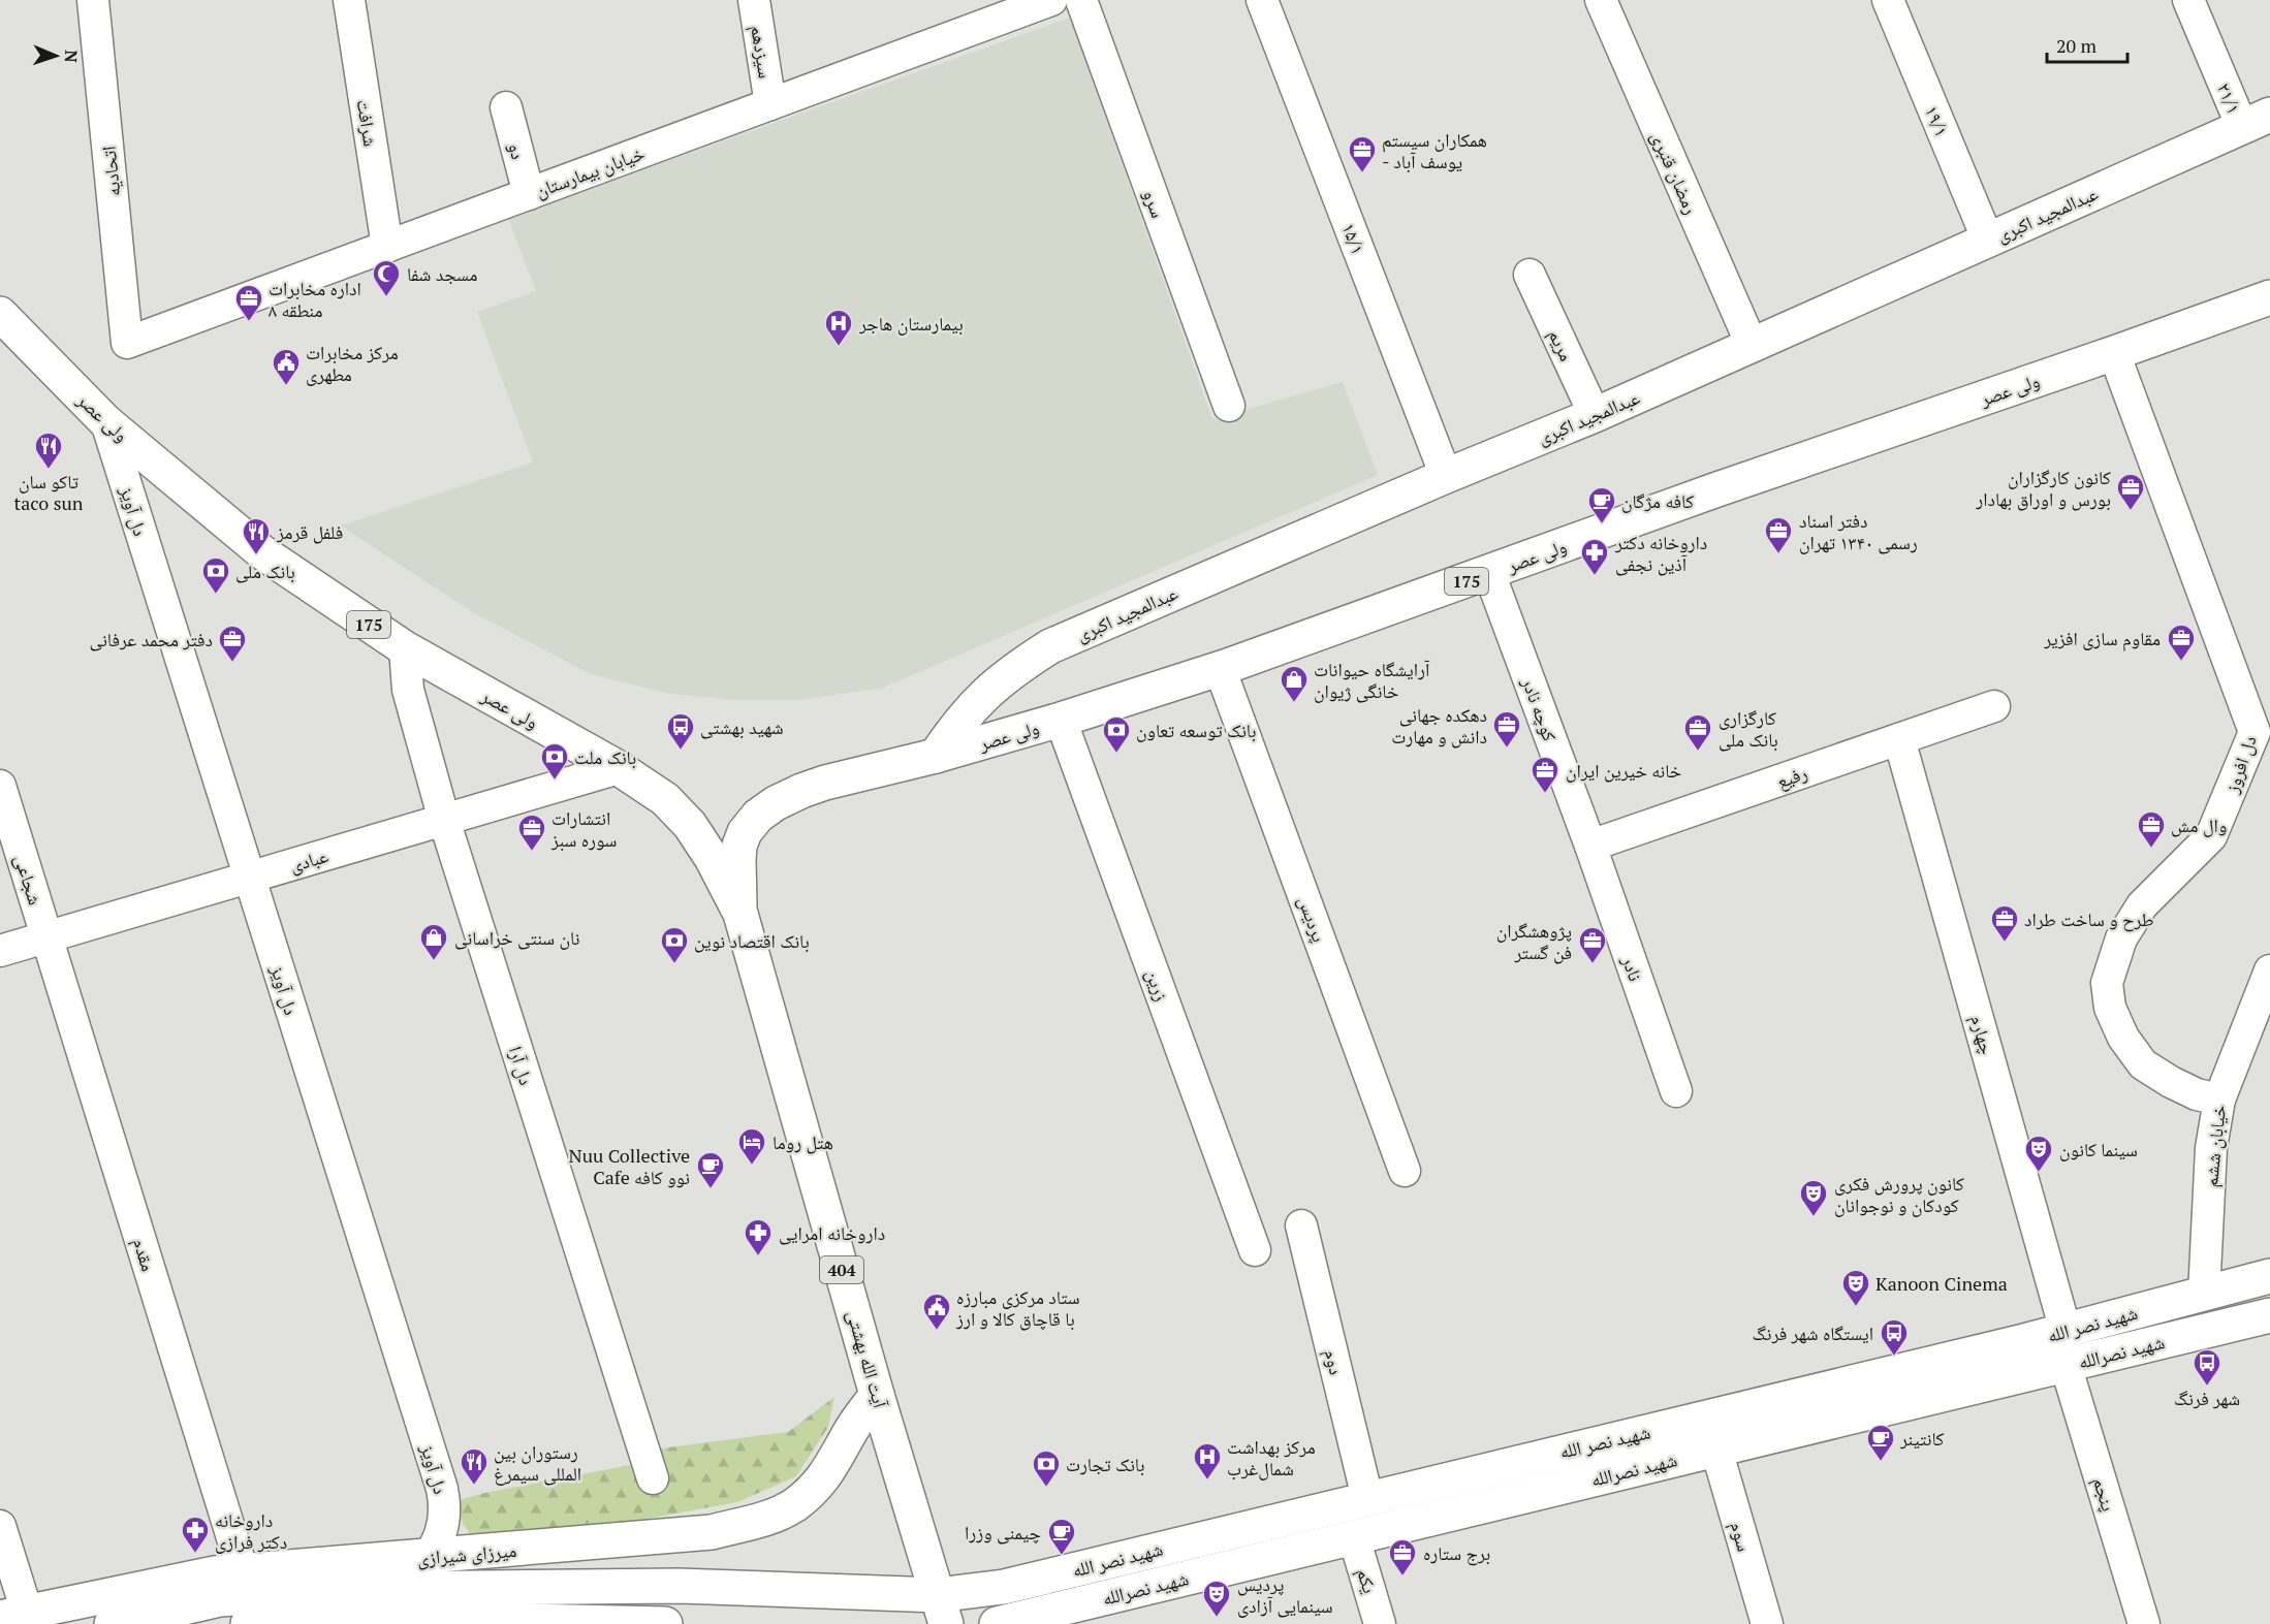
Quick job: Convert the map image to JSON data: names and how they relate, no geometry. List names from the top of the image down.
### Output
{
  "streets": {
    "main road": [
      "عبدالمجید اکبری",
      "ولی عصر",
      "175",
      "404",
      "شهید نصر الله",
      "شهید نصرالله",
      "آیت الله بهشتی",
      "میرزای شیرازی"
    ],
    "street": [
      "سیزدهم",
      "۲۱/۱",
      "۱۹/۱",
      "شرافت",
      "دو",
      "اتحادیه",
      "خیابان بیمارستان",
      "رمضان قنبری",
      "سرو",
      "۱۵/۱",
      "مریم",
      "دل آویز",
      "کوچه نادر",
      "دل افروز",
      "رفیع",
      "عبادی",
      "شجاعی",
      "پردیس",
      "نادر",
      "زرین",
      "چهارم",
      "دل آرا",
      "خیابان ششم",
      "مقدم",
      "دوم",
      "پنجم",
      "سوم",
      "یکم"
    ]
  },
  "crossings": [
    ["سیزدهم", "خیابان بیمارستان"],
    ["۲۱/۱", "عبدالمجید اکبری"],
    ["۱۹/۱", "عبدالمجید اکبری"],
    ["شرافت", "خیابان بیمارستان"],
    ["دو", "خیابان بیمارستان"],
    ["اتحادیه", "خیابان بیمارستان"],
    ["رمضان قنبری", "عبدالمجید اکبری"],
    ["عبدالمجید اکبری", "۱۵/۱"],
    ["عبدالمجید اکبری", "مریم"],
    ["عبدالمجید اکبری", "ولی عصر"],
    ["ولی عصر", "دل آویز"],
    ["ولی عصر", "کوچه نادر"],
    ["ولی عصر", "دل افروز"],
    ["ولی عصر", "عبادی"],
    ["ولی عصر", "پردیس"],
    ["ولی عصر", "زرین"],
    ["ولی عصر", "دل آرا"],
    ["ولی عصر", "آیت الله بهشتی"],
    ["دل آویز", "عبادی"],
    ["دل آویز", "میرزای شیرازی"],
    ["کوچه نادر", "رفیع"],
    ["کوچه نادر", "نادر"],
    ["دل افروز", "خیابان ششم"],
    ["رفیع", "نادر"],
    ["رفیع", "چهارم"],
    ["عبادی", "شجاعی"],
    ["عبادی", "دل آرا"],
    ["عبادی", "مقدم"],
    ["شجاعی", "مقدم"],
    ["چهارم", "شهید نصر الله"],
    ["خیابان ششم", "شهید نصر الله"],
    ["مقدم", "میرزای شیرازی"],
    ["شهید نصر الله", "آیت الله بهشتی"],
    ["شهید نصر الله", "دوم"],
    ["شهید نصر الله", "میرزای شیرازی"],
    ["شهید نصرالله", "پنجم"],
    ["شهید نصرالله", "سوم"],
    ["شهید نصرالله", "یکم"],
    ["آیت الله بهشتی", "میرزای شیرازی"]
  ],
  "places": {
    "office": [
      "همکاران سیستم - یوسف آباد",
      "اداره مخابرات منطقه ۸",
      "کانون کارگزاران بورس و اوراق بهادار",
      "دفتر اسناد رسمی ۱۳۴۰ تهران",
      "مقاوم سازی افزیر",
      "دفتر محمد عرفانی",
      "دهکده جهانی دانش و مهارت",
      "کارگزاری بانک ملی",
      "خانه خیرین ایران",
      "وال مش",
      "انتشارات سوره سبز",
      "طرح و ساخت طراد",
      "پژوهشگران فن گستر",
      "برج ستاره"
    ],
    "mosque": ["مسجد شفا"],
    "hospital": ["بیمارستان هاجر", "مرکز بهداشت شمال‌غرب"],
    "public building": ["مرکز مخابرات مطهری", "ستاد مرکزی مبارزه با قاچاق کالا و ارز"],
    "restaurant": ["تاکو سان taco sun", "فلفل‌ قرمز", "رستوران بین المللی سیمرغ"],
    "cafe": [
      "کافه مژگان",
      "Nuu Collective Cafe نوو کافه",
      "کانتینر",
      "چیمنی وزرا"
    ],
    "pharmacy": ["داروخانه دکتر آذین نجفی", "داروخانه امرایی", "داروخانه دکتر فرازی"],
    "bank": [
      "بانک ملی",
      "بانک توسعه تعاون",
      "بانک ملت",
      "بانک اقتصاد نوین",
      "بانک تجارت"
    ],
    "shop": ["آرایشگاه حیوانات خانگی ژیوان", "نان سنتی خراسانی"],
    "bus stop": ["شهید بهشتی", "ایستگاه شهر فرنگ", "شهر فرنگ"],
    "hotel": ["هتل روما"],
    "theatre": [
      "سینما کانون",
      "کانون پرورش فکری کودکان و نوجوانان",
      "Kanoon Cinema",
      "پردیس سینمایی آزادی"
    ]
  },
  "scale_bar": "20 m",
  "north": "right"
}
